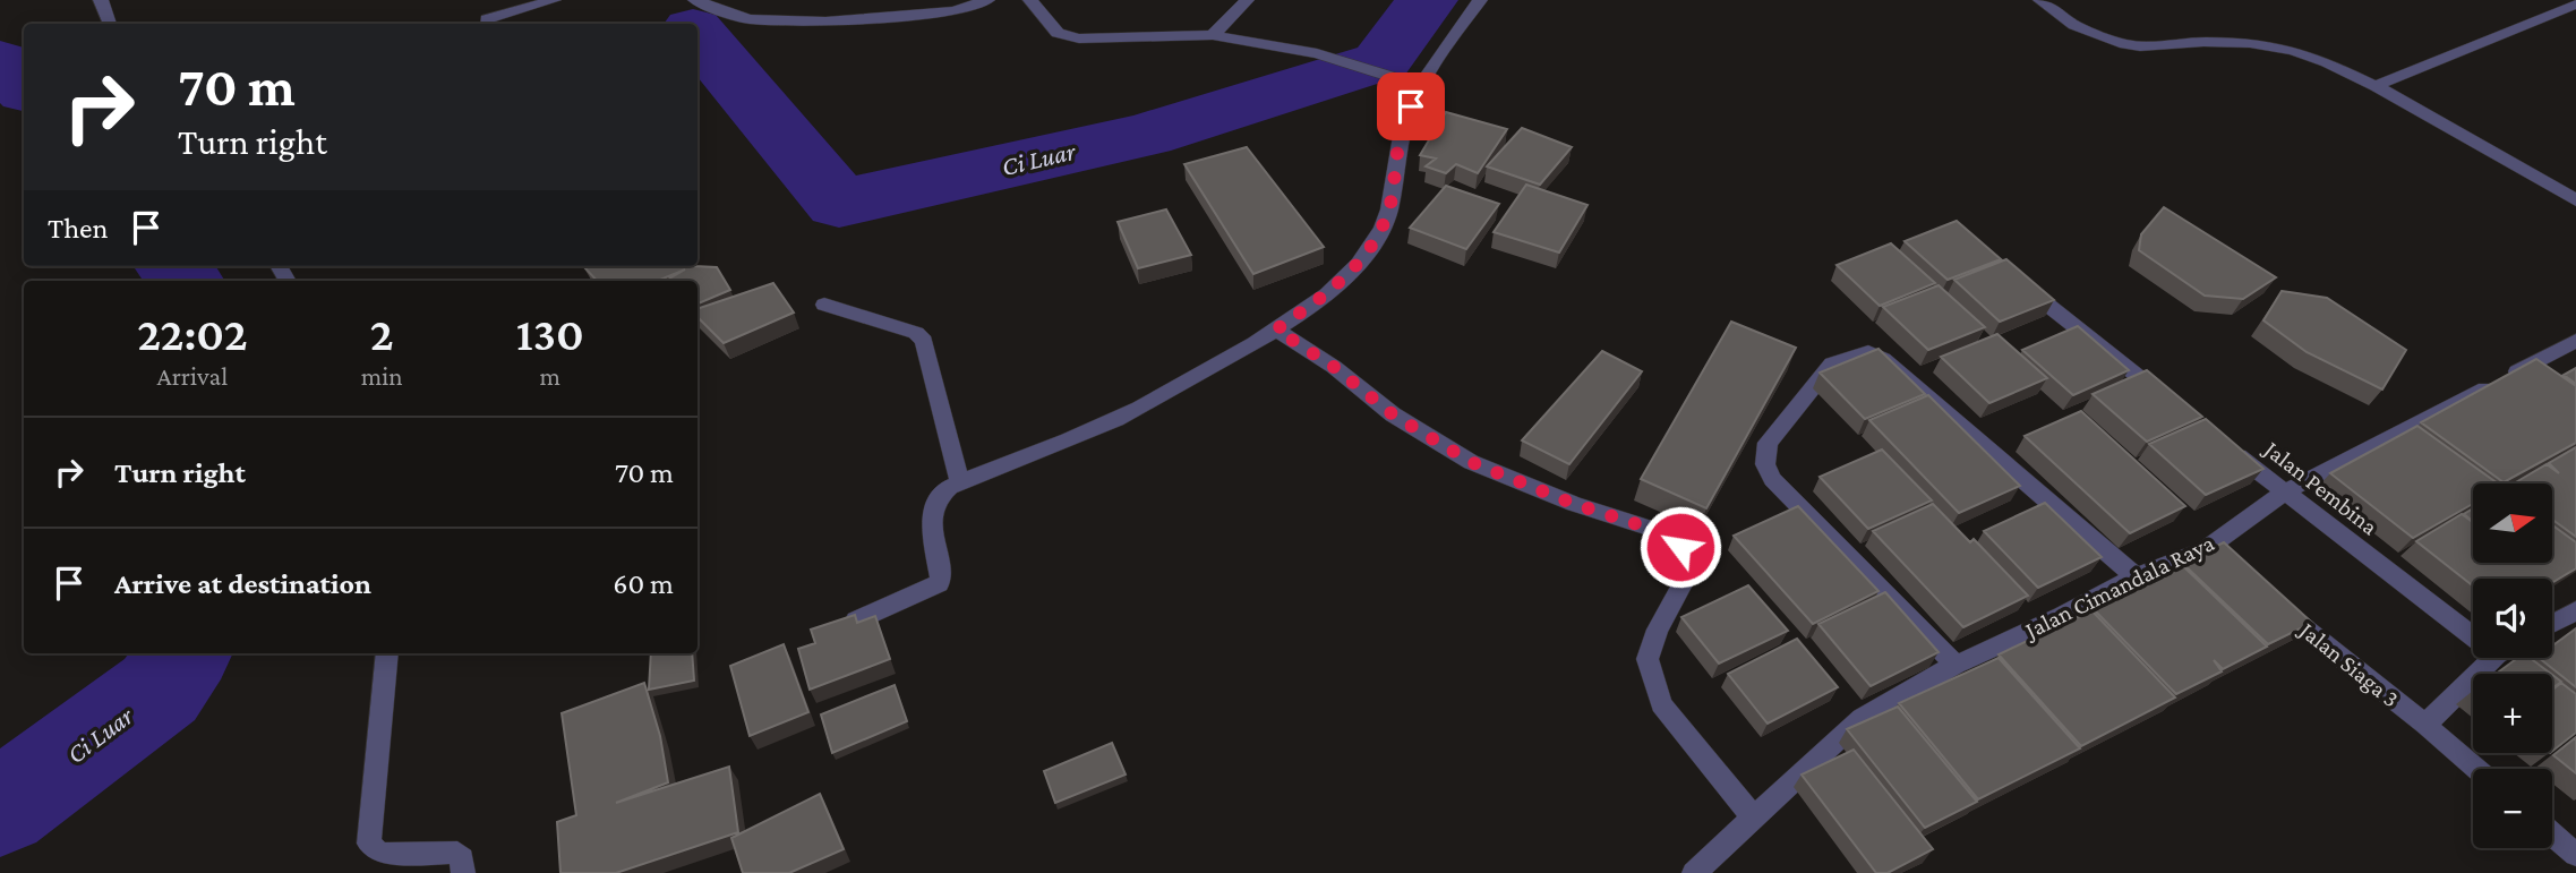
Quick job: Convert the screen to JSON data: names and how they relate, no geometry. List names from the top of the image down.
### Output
{
  "streets": {
    "street": ["Jalan Pembina", "Jalan Cimandala Raya", "Jalan Siaga 3"]
  },
  "crossings": [
    ["Jalan Pembina", "Jalan Cimandala Raya"]
  ],
  "water": ["Ci Luar"],
  "north": "right",
  "page": {
    "turn": ["70 m", "Turn right"],
    "then": "Then",
    "eta": [
      "22:02",
      "Arrival",
      "2",
      "min",
      "130",
      "m"
    ],
    "list": [
      {
        "name": "Turn right",
        "value": "70 m"
      },
      {
        "name": "Arrive at destination",
        "value": "60 m"
      }
    ],
    "map_buttons": ["+", "−"]
  }
}
